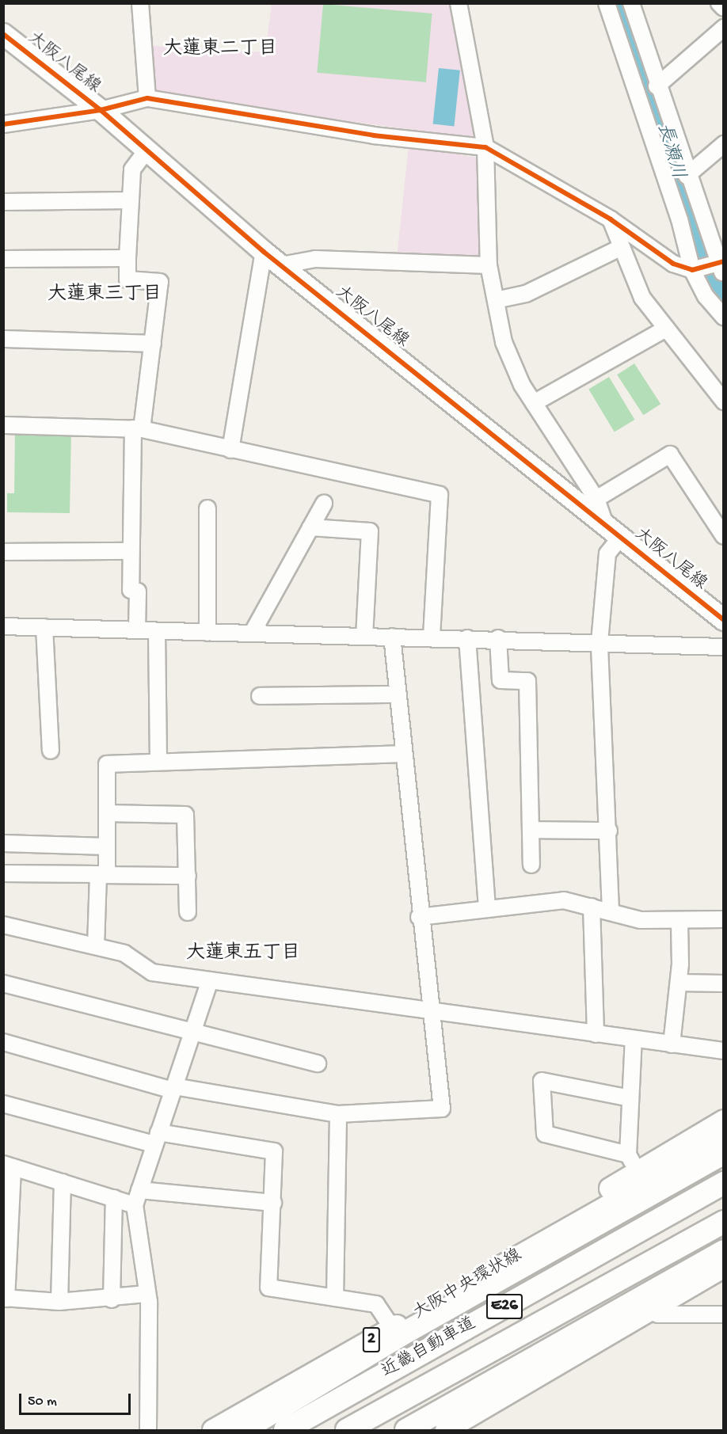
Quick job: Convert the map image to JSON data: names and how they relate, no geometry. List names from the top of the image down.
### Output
{
  "streets": {
    "highway": ["E26", "近畿自動車道"],
    "main road": ["大阪八尾線", "大阪中央環状線", "2"]
  },
  "districts": ["大蓮東二丁目", "大蓮東三丁目", "大蓮東五丁目"],
  "water": ["長瀬川"],
  "scale_bar": "50 m"
}
